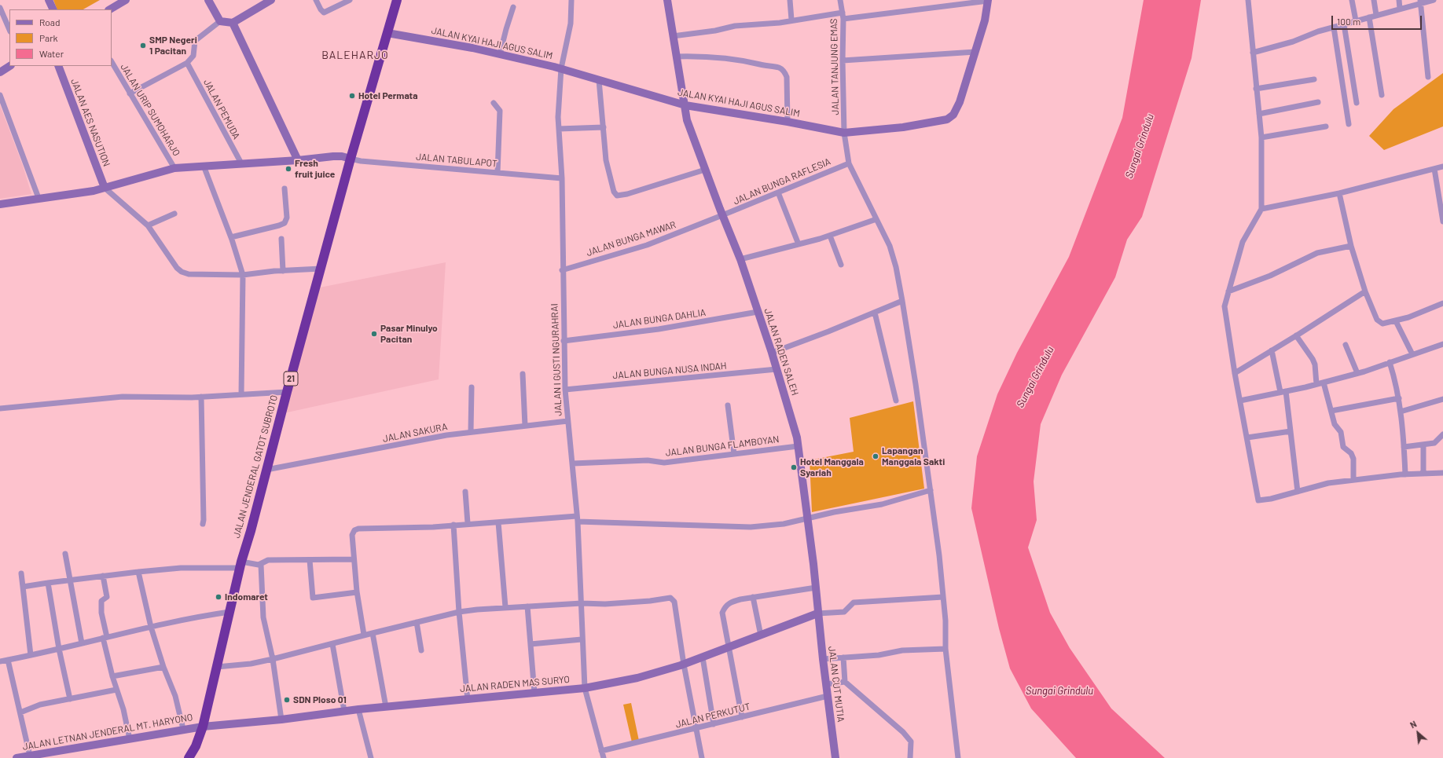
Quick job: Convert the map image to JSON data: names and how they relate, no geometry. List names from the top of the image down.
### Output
{
  "streets": {
    "highway": ["21", "JALAN JENDERAL GATOT SUBROTO"],
    "street": [
      "JALAN KYAI HAJI AGUS SALIM",
      "JALAN TANJUNG EMAS",
      "JALAN PEMUDA",
      "JALAN URIP SUMOHARJO",
      "JALAN AES NASUTION",
      "JALAN TABULAPOT",
      "JALAN BUNGA RAFLESIA",
      "JALAN BUNGA MAWAR",
      "JALAN BUNGA DAHLIA",
      "JALAN RADEN SALEH",
      "JALAN I GUSTI NGURAHRAI",
      "JALAN BUNGA NUSA INDAH",
      "JALAN SAKURA",
      "JALAN BUNGA FLAMBOYAN",
      "JALAN RADEN MAS SURYO",
      "JALAN CUT MUTIA",
      "JALAN PERKUTUT",
      "JALAN LETNAN JENDERAL MT. HARYONO"
    ]
  },
  "crossings": [
    ["JALAN KYAI HAJI AGUS SALIM", "JALAN TANJUNG EMAS"],
    ["JALAN KYAI HAJI AGUS SALIM", "JALAN RADEN SALEH"],
    ["JALAN KYAI HAJI AGUS SALIM", "JALAN I GUSTI NGURAHRAI"],
    ["JALAN KYAI HAJI AGUS SALIM", "JALAN JENDERAL GATOT SUBROTO"],
    ["JALAN TANJUNG EMAS", "JALAN BUNGA RAFLESIA"],
    ["JALAN TABULAPOT", "JALAN I GUSTI NGURAHRAI"],
    ["JALAN TABULAPOT", "JALAN JENDERAL GATOT SUBROTO"],
    ["JALAN BUNGA RAFLESIA", "JALAN BUNGA MAWAR"],
    ["JALAN BUNGA RAFLESIA", "JALAN RADEN SALEH"],
    ["JALAN BUNGA MAWAR", "JALAN RADEN SALEH"],
    ["JALAN BUNGA MAWAR", "JALAN I GUSTI NGURAHRAI"],
    ["JALAN BUNGA DAHLIA", "JALAN RADEN SALEH"],
    ["JALAN BUNGA DAHLIA", "JALAN I GUSTI NGURAHRAI"],
    ["JALAN RADEN SALEH", "JALAN BUNGA NUSA INDAH"],
    ["JALAN RADEN SALEH", "JALAN BUNGA FLAMBOYAN"],
    ["JALAN RADEN SALEH", "JALAN RADEN MAS SURYO"],
    ["JALAN RADEN SALEH", "JALAN CUT MUTIA"],
    ["JALAN I GUSTI NGURAHRAI", "JALAN BUNGA NUSA INDAH"],
    ["JALAN I GUSTI NGURAHRAI", "JALAN SAKURA"],
    ["JALAN I GUSTI NGURAHRAI", "JALAN BUNGA FLAMBOYAN"],
    ["JALAN I GUSTI NGURAHRAI", "JALAN RADEN MAS SURYO"],
    ["JALAN I GUSTI NGURAHRAI", "JALAN PERKUTUT"],
    ["JALAN SAKURA", "JALAN JENDERAL GATOT SUBROTO"],
    ["JALAN JENDERAL GATOT SUBROTO", "JALAN RADEN MAS SURYO"],
    ["JALAN JENDERAL GATOT SUBROTO", "JALAN LETNAN JENDERAL MT. HARYONO"],
    ["JALAN RADEN MAS SURYO", "JALAN CUT MUTIA"],
    ["JALAN RADEN MAS SURYO", "JALAN LETNAN JENDERAL MT. HARYONO"],
    ["JALAN CUT MUTIA", "JALAN PERKUTUT"]
  ],
  "districts": ["BALEHARJO"],
  "water": ["Sungai Grindulu"],
  "places": [
    "SMP Negeri 1 Pacitan",
    "Hotel Permata",
    "Fresh fruit juice",
    "Pasar Minulyo Pacitan",
    "Lapangan Manggala Sakti",
    "Hotel Manggala Syariah",
    "Indomaret",
    "SDN Ploso 01"
  ],
  "legend": ["Road", "Park", "Water"],
  "scale_bar": "100 m",
  "north": "top left"
}
